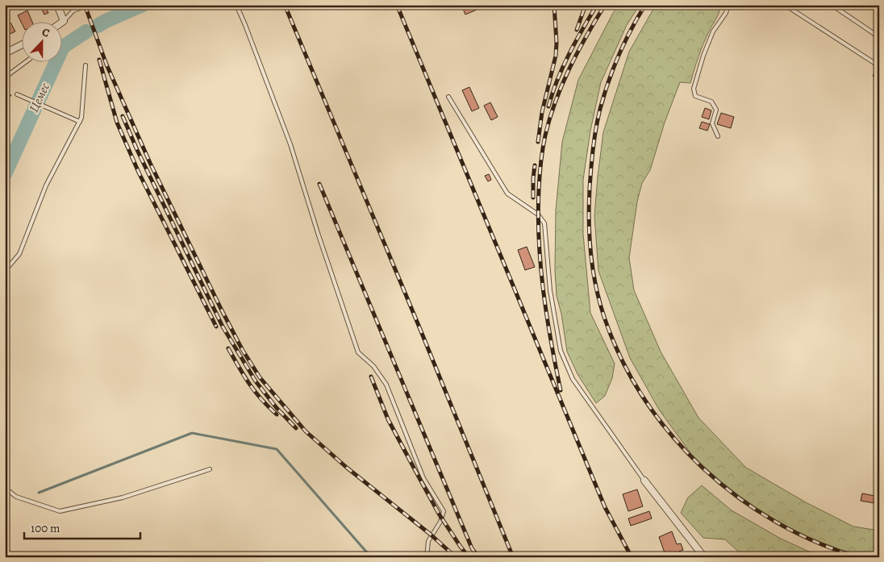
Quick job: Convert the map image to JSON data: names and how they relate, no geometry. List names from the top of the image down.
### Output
{
  "water": ["Цемес"],
  "scale_bar": "100 m",
  "north": "top"
}
